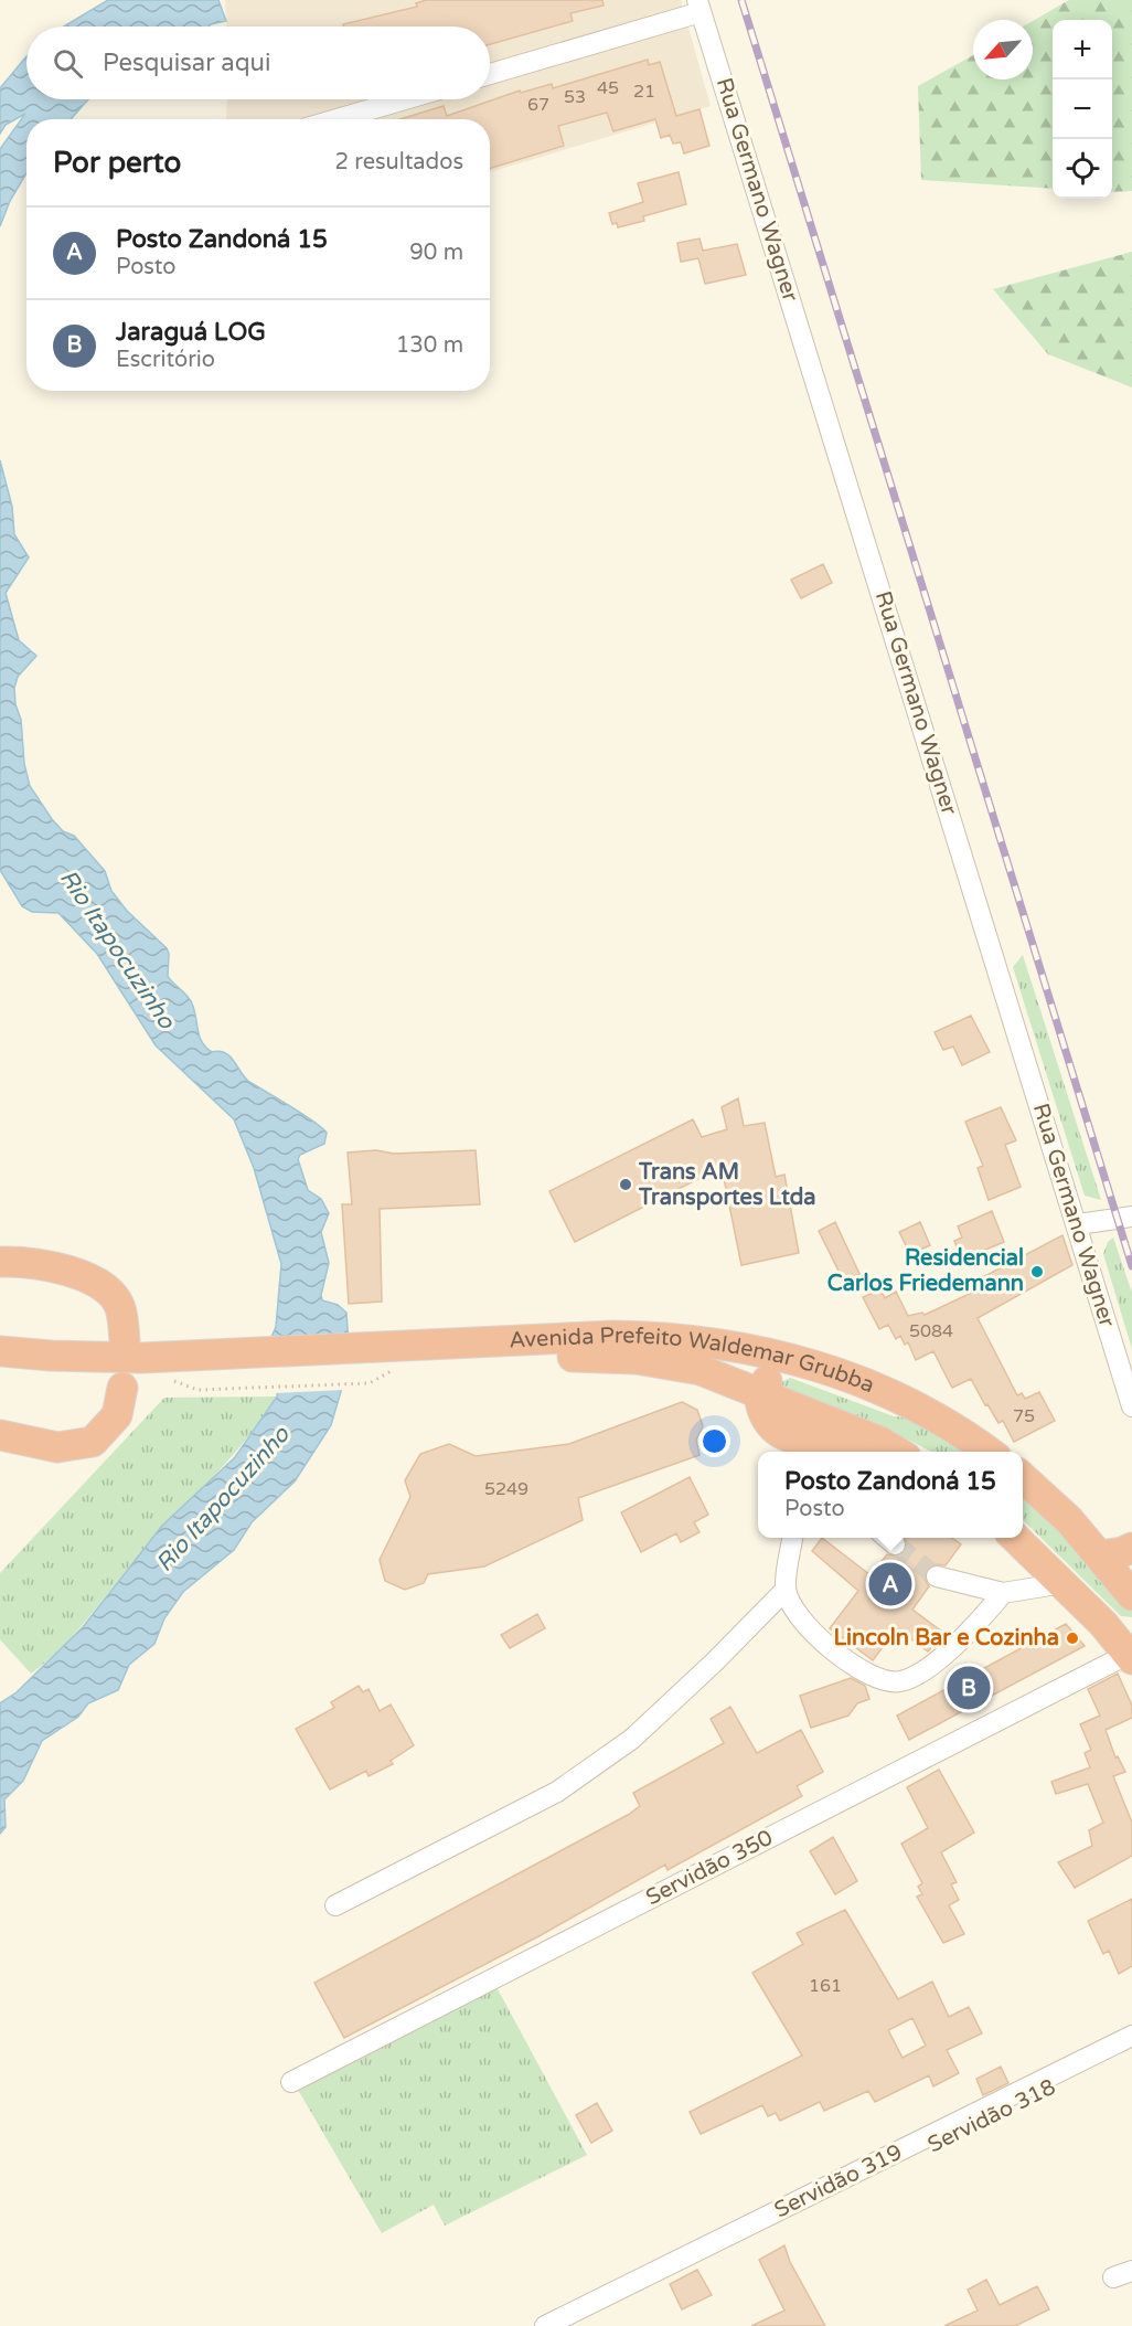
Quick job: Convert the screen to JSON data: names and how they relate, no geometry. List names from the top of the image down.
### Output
{
  "streets": {
    "highway": ["Avenida Prefeito Waldemar Grubba"],
    "street": [
      "Rua Germano Wagner",
      "Servidão 350",
      "Servidão 318",
      "Servidão 319"
    ]
  },
  "water": ["Rio Itapocuzinho"],
  "places": ["Trans AM Transportes Ltda", "Residencial Carlos Friedemann", "Lincoln Bar e Cozinha"],
  "house_numbers": [
    "45",
    "21",
    "53",
    "67",
    "5084",
    "75",
    "5249",
    "161"
  ],
  "north": "bottom left",
  "page": {
    "map_buttons": ["+", "−"],
    "search": "Pesquisar aqui",
    "heading": ["Por perto", "2 resultados"],
    "list": [
      {
        "mark": "A",
        "name": "Posto Zandoná 15",
        "note": "Posto",
        "value": "90 m"
      },
      {
        "mark": "B",
        "name": "Jaraguá LOG",
        "note": "Escritório",
        "value": "130 m"
      }
    ],
    "popup": ["Posto Zandoná 15", "Posto"],
    "pins": ["A", "B"]
  }
}
